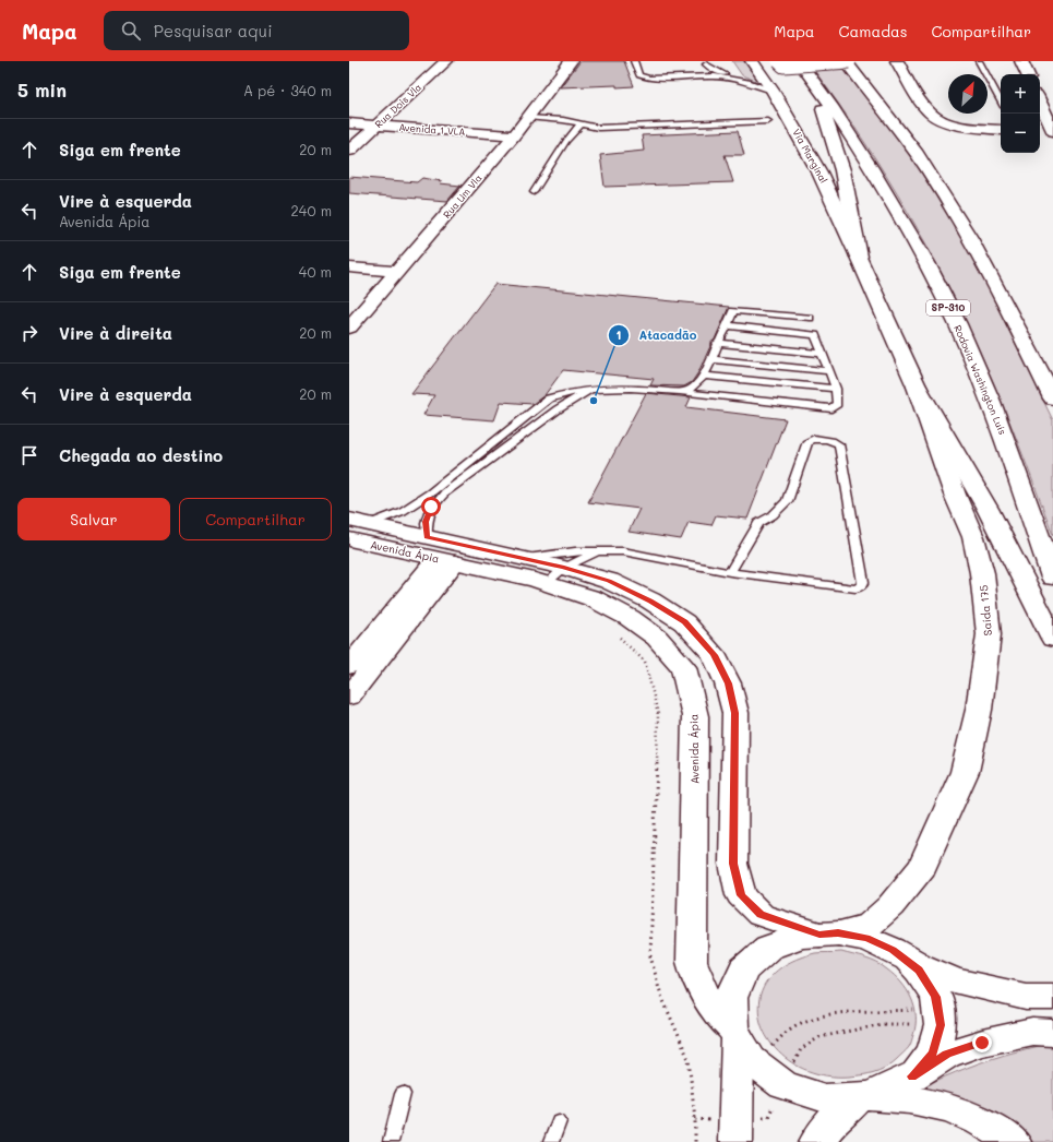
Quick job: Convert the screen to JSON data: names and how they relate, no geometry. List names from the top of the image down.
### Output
{
  "streets": {
    "main road": [
      "Via Marginal",
      "SP-310",
      "Rodovia Washington Luís",
      "Avenida Ápia",
      "Saída 175"
    ],
    "street": ["Rua Dois Vla", "Avenida 1 VLA", "Rua Um Vla"]
  },
  "crossings": [
    ["Rua Dois Vla", "Avenida 1 VLA"],
    ["Avenida 1 VLA", "Rua Um Vla"],
    ["Via Marginal", "Saída 175"],
    ["Avenida Ápia", "Saída 175"]
  ],
  "places": ["Atacadão"],
  "north": "top right",
  "page": {
    "header": "Mapa",
    "search": "Pesquisar aqui",
    "nav": ["Mapa", "Camadas", "Compartilhar"],
    "heading": ["5 min", "A pé · 340 m"],
    "map_buttons": ["+", "−"],
    "list": [
      ["Siga em frente", "20 m"],
      ["Vire à esquerda", "Avenida Ápia", "240 m"],
      ["Siga em frente", "40 m"],
      ["Vire à direita", "20 m"],
      ["Vire à esquerda", "20 m"],
      "Chegada ao destino"
    ],
    "buttons": ["Salvar", "Compartilhar"]
  }
}
